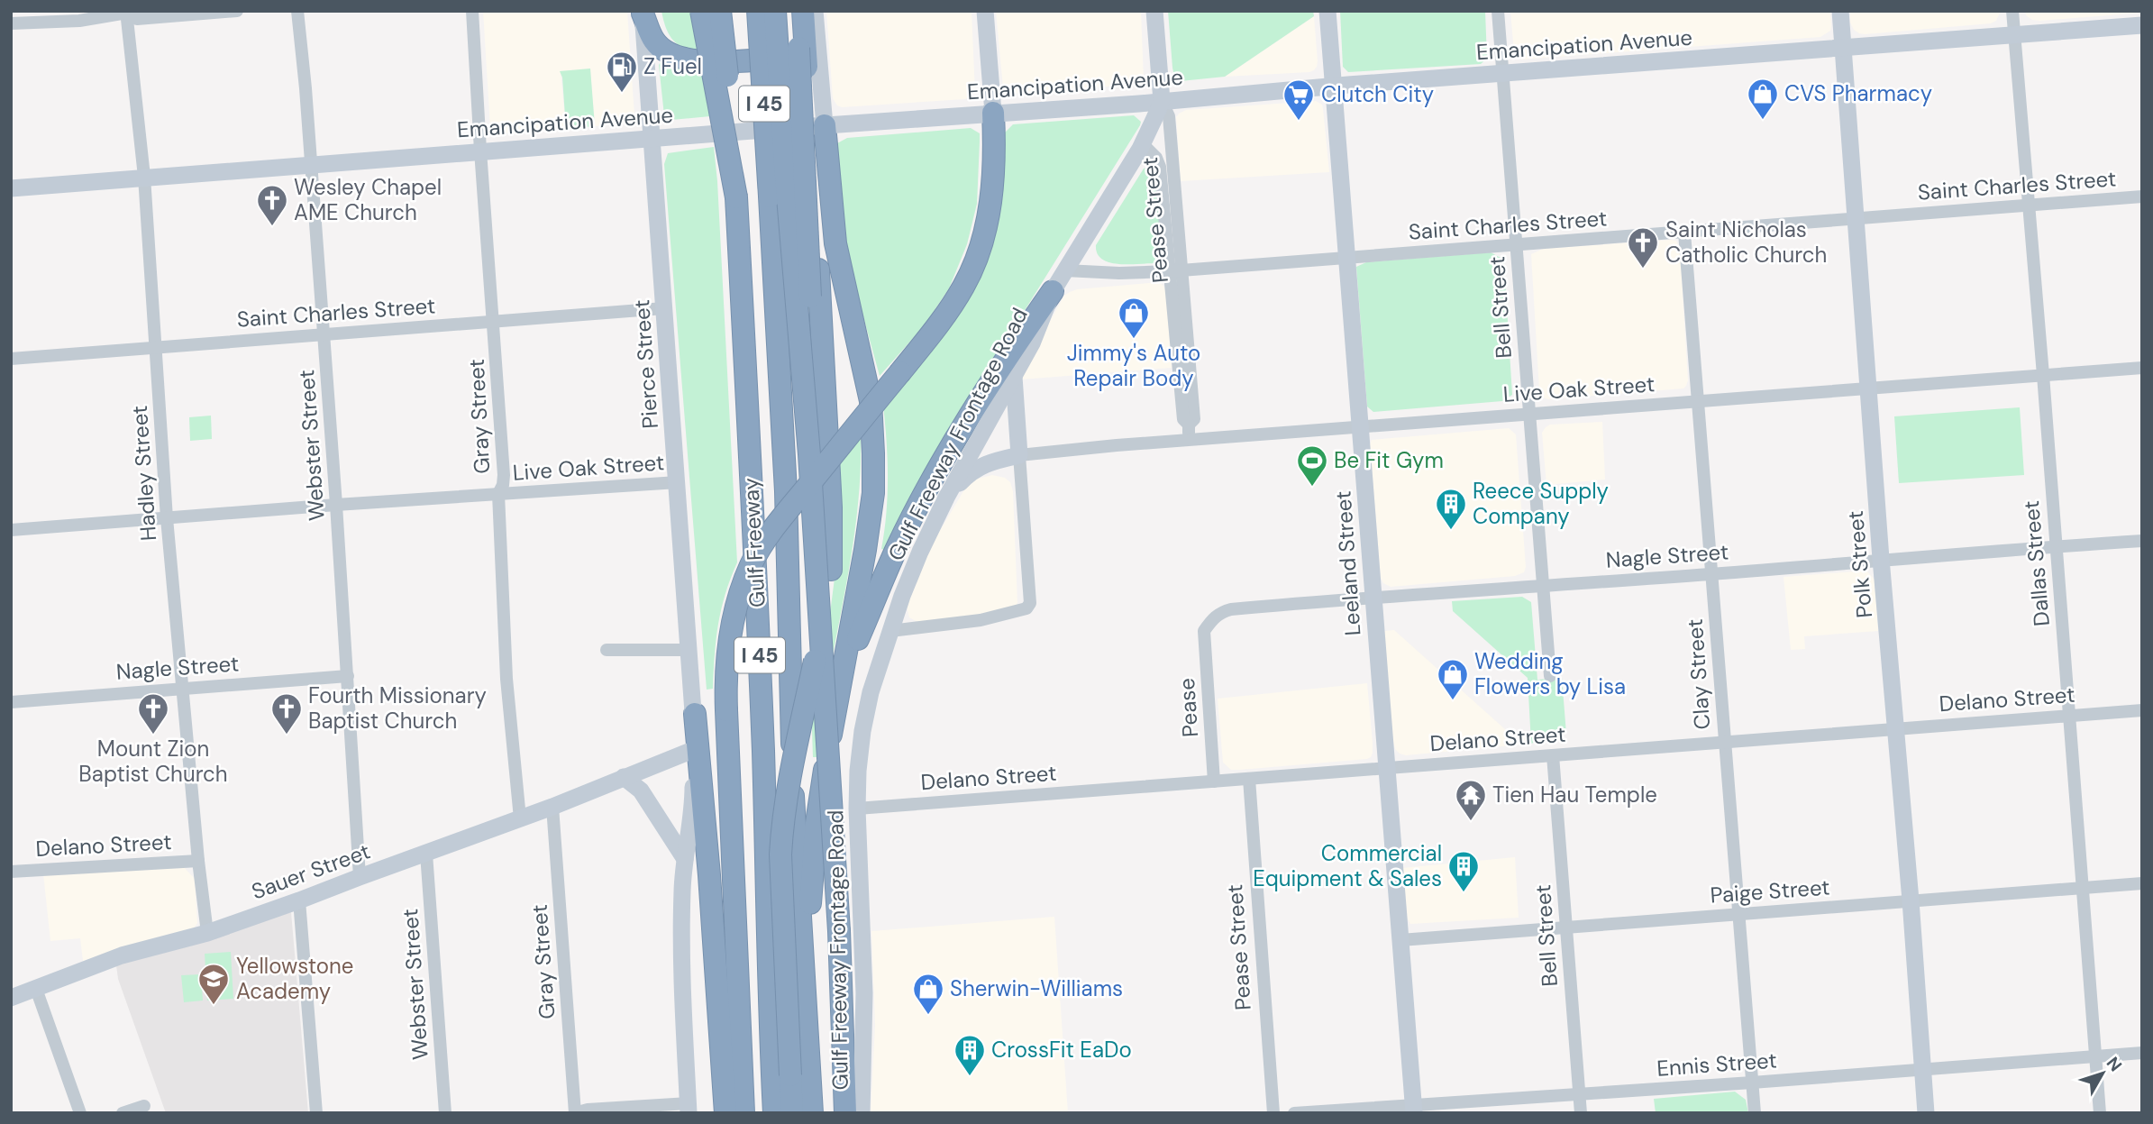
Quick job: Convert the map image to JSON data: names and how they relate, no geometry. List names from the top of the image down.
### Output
{
  "streets": {
    "highway": ["I 45", "Gulf Freeway"],
    "main road": [
      "Emancipation Avenue",
      "Pease Street",
      "Pierce Street",
      "Gulf Freeway Frontage Road",
      "Leeland Street",
      "Polk Street",
      "Sauer Street"
    ],
    "street": [
      "Saint Charles Street",
      "Bell Street",
      "Live Oak Street",
      "Gray Street",
      "Webster Street",
      "Hadley Street",
      "Nagle Street",
      "Dallas Street",
      "Clay Street",
      "Delano Street",
      "Pease",
      "Paige Street",
      "Ennis Street"
    ]
  },
  "crossings": [
    ["Emancipation Avenue", "I 45"],
    ["Emancipation Avenue", "Pease Street"],
    ["Emancipation Avenue", "Bell Street"],
    ["Emancipation Avenue", "Pierce Street"],
    ["Emancipation Avenue", "Gray Street"],
    ["Emancipation Avenue", "Gulf Freeway Frontage Road"],
    ["Emancipation Avenue", "Webster Street"],
    ["Emancipation Avenue", "Hadley Street"],
    ["Emancipation Avenue", "Leeland Street"],
    ["Emancipation Avenue", "Dallas Street"],
    ["Emancipation Avenue", "Polk Street"],
    ["Saint Charles Street", "Pease Street"],
    ["Saint Charles Street", "Bell Street"],
    ["Saint Charles Street", "Pierce Street"],
    ["Saint Charles Street", "Gray Street"],
    ["Saint Charles Street", "Gulf Freeway Frontage Road"],
    ["Saint Charles Street", "Webster Street"],
    ["Saint Charles Street", "Hadley Street"],
    ["Saint Charles Street", "Leeland Street"],
    ["Saint Charles Street", "Dallas Street"],
    ["Saint Charles Street", "Polk Street"],
    ["Saint Charles Street", "Clay Street"],
    ["Pease Street", "Live Oak Street"],
    ["Pease Street", "Gulf Freeway Frontage Road"],
    ["Pease Street", "Delano Street"],
    ["Bell Street", "Live Oak Street"],
    ["Bell Street", "Nagle Street"],
    ["Bell Street", "Delano Street"],
    ["Bell Street", "Paige Street"],
    ["Bell Street", "Ennis Street"],
    ["Pierce Street", "Live Oak Street"],
    ["Live Oak Street", "Gray Street"],
    ["Live Oak Street", "Webster Street"],
    ["Live Oak Street", "Hadley Street"],
    ["Live Oak Street", "Leeland Street"],
    ["Live Oak Street", "Dallas Street"],
    ["Live Oak Street", "Polk Street"],
    ["Live Oak Street", "Clay Street"],
    ["Gray Street", "Sauer Street"],
    ["Gulf Freeway Frontage Road", "Delano Street"],
    ["Webster Street", "Nagle Street"],
    ["Webster Street", "Sauer Street"],
    ["Hadley Street", "Nagle Street"],
    ["Hadley Street", "Delano Street"],
    ["Hadley Street", "Sauer Street"],
    ["Nagle Street", "Leeland Street"],
    ["Nagle Street", "Dallas Street"],
    ["Nagle Street", "Polk Street"],
    ["Nagle Street", "Clay Street"],
    ["Nagle Street", "Pease"],
    ["Leeland Street", "Delano Street"],
    ["Leeland Street", "Paige Street"],
    ["Leeland Street", "Ennis Street"],
    ["Dallas Street", "Delano Street"],
    ["Dallas Street", "Paige Street"],
    ["Dallas Street", "Ennis Street"],
    ["Polk Street", "Delano Street"],
    ["Polk Street", "Paige Street"],
    ["Polk Street", "Ennis Street"],
    ["Clay Street", "Delano Street"],
    ["Clay Street", "Paige Street"],
    ["Clay Street", "Ennis Street"],
    ["Delano Street", "Pease"]
  ],
  "places": {
    "fuel station": ["Z Fuel"],
    "shop": [
      "CVS Pharmacy",
      "Jimmy's Auto Repair Body",
      "Wedding Flowers by Lisa",
      "Sherwin-Williams"
    ],
    "supermarket": ["Clutch City"],
    "church": [
      "Wesley Chapel AME Church",
      "Saint Nicholas Catholic Church",
      "Mount Zion Baptist Church",
      "Fourth Missionary Baptist Church"
    ],
    "sports": ["Be Fit Gym"],
    "building": ["Reece Supply Company", "Commercial Equipment & Sales", "CrossFit EaDo"],
    "temple": ["Tien Hau Temple"],
    "school or university": ["Yellowstone Academy"]
  },
  "north": "top right"
}
